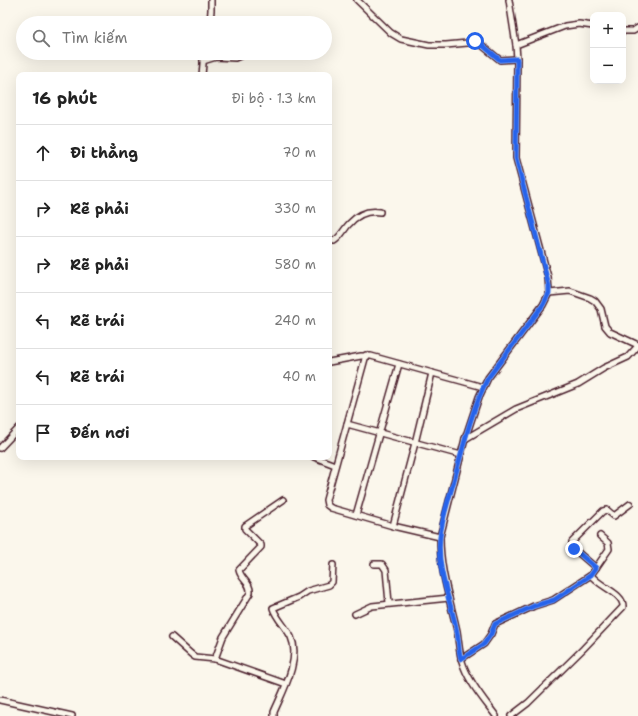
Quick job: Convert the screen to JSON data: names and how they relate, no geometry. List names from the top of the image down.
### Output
{
  "page": {
    "map_buttons": ["+", "−"],
    "search": "Tìm kiếm",
    "heading": ["16 phút", "Đi bộ · 1.3 km"],
    "list": [
      ["Đi thẳng", "70 m"],
      ["Rẽ phải", "330 m"],
      ["Rẽ phải", "580 m"],
      ["Rẽ trái", "240 m"],
      ["Rẽ trái", "40 m"],
      "Đến nơi"
    ]
  }
}
